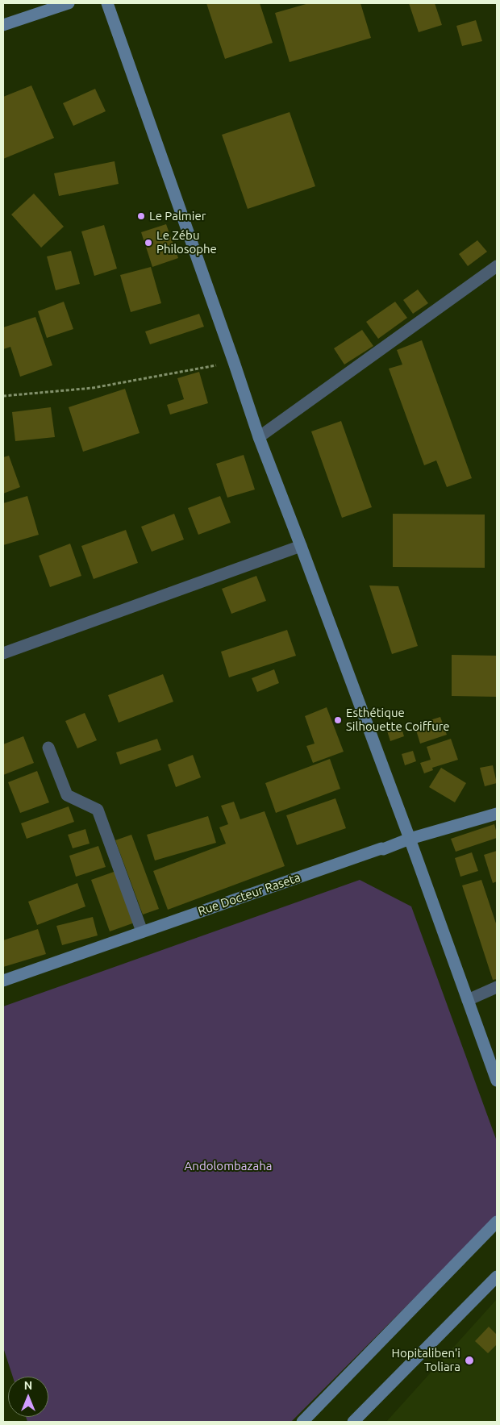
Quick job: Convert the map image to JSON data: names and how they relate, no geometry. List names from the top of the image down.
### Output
{
  "streets": {
    "street": ["Rue Docteur Raseta"]
  },
  "parks": ["Andolombazaha"],
  "places": [
    "Le Palmier",
    "Le Zébu Philosophe",
    "Esthétique Silhouette Coiffure",
    "Hopitaliben'i Toliara"
  ],
  "north": "top"
}
